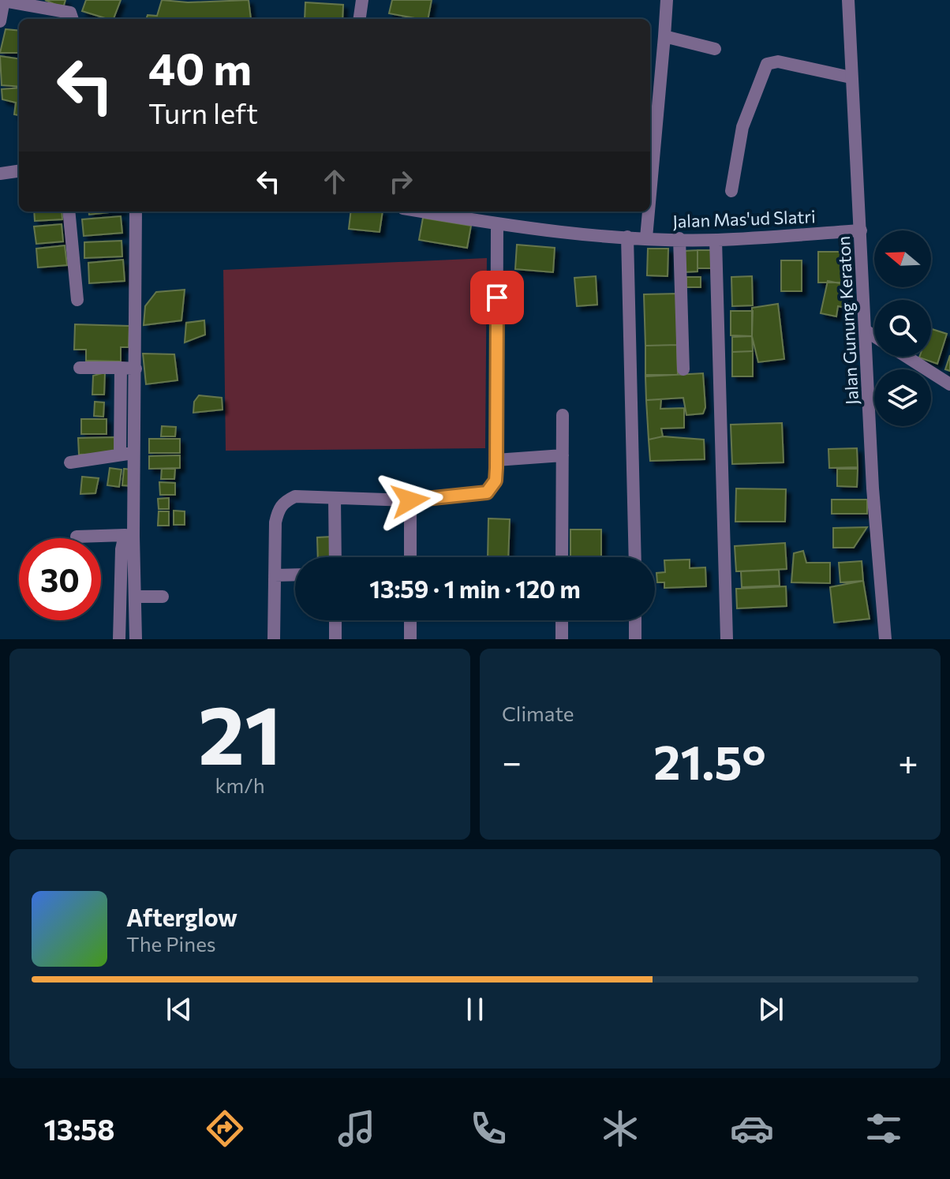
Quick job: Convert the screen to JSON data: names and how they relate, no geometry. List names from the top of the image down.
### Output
{
  "streets": {
    "street": ["Jalan Mas'ud Slatri", "Jalan Gunung Keraton"]
  },
  "crossings": [
    ["Jalan Mas'ud Slatri", "Jalan Gunung Keraton"]
  ],
  "north": "left",
  "page": {
    "turn": ["40 m", "Turn left"],
    "limit": "30",
    "trip": "13:59 · 1 min · 120 m",
    "tile": [
      ["21", "km/h"],
      "Climate"
    ],
    "heat": ["−", "21.5°", "+"],
    "song": ["Afterglow", "The Pines"],
    "tabs": "13:58"
  }
}
